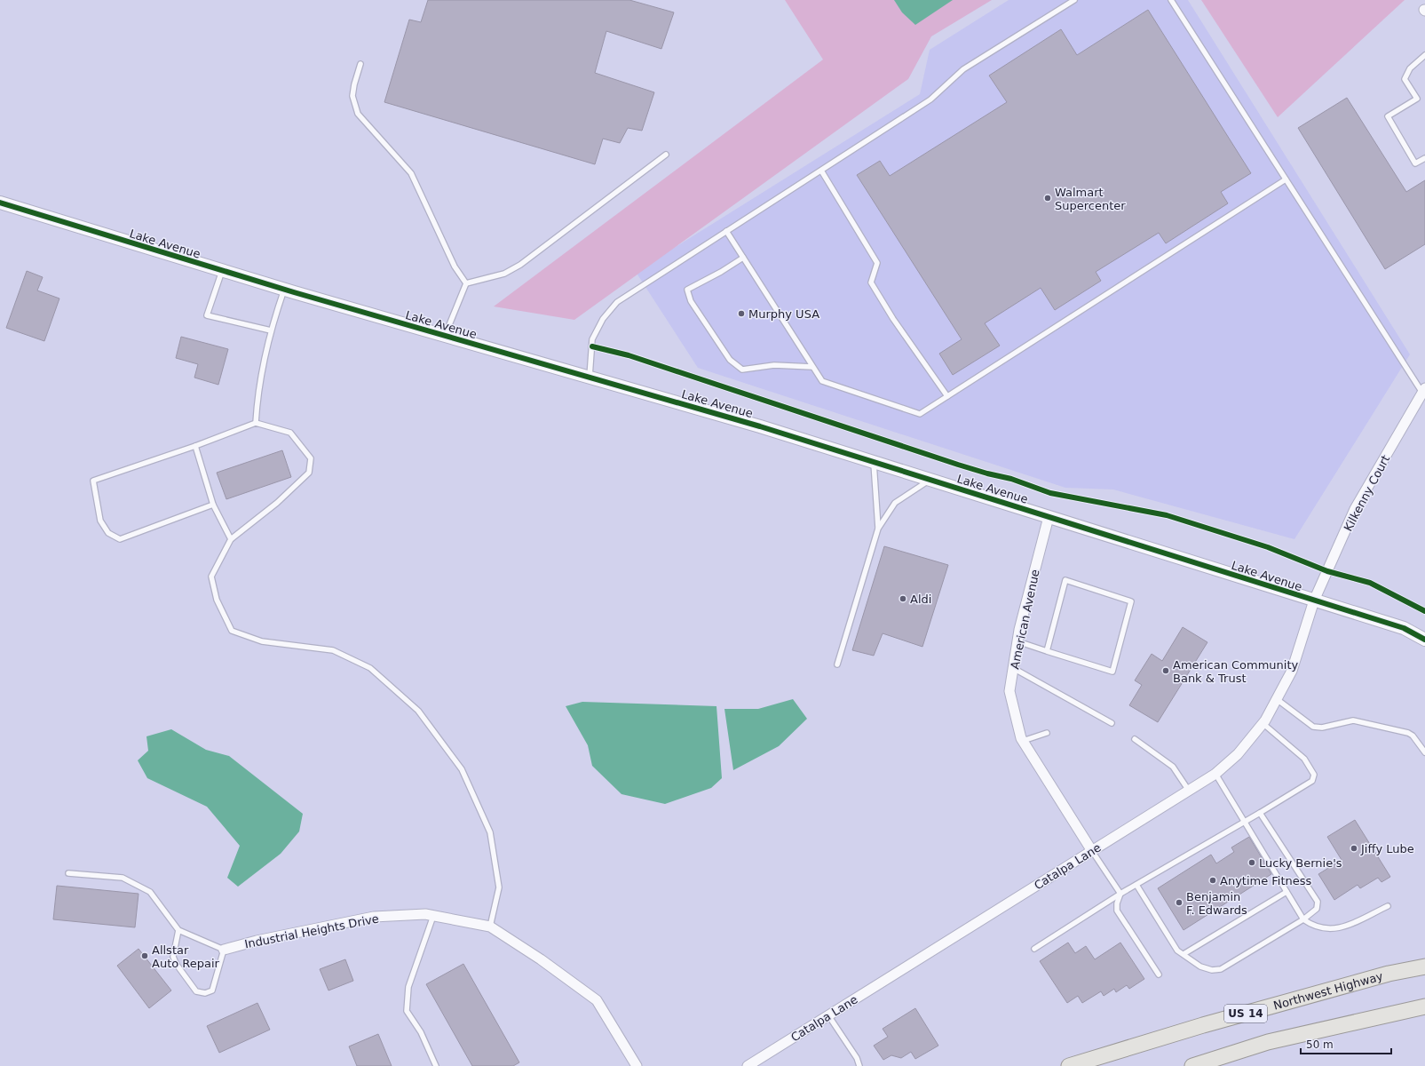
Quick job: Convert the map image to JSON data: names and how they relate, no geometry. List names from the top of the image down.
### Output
{
  "streets": {
    "main road": ["Northwest Highway", "US 14"],
    "street": [
      "Lake Avenue",
      "Kilkenny Court",
      "American Avenue",
      "Catalpa Lane",
      "Industrial Heights Drive"
    ]
  },
  "crossings": [
    ["Lake Avenue", "Kilkenny Court"],
    ["Lake Avenue", "American Avenue"],
    ["Lake Avenue", "Catalpa Lane"],
    ["Kilkenny Court", "Catalpa Lane"],
    ["American Avenue", "Catalpa Lane"]
  ],
  "places": [
    "Walmart Supercenter",
    "Murphy USA",
    "Aldi",
    "American Community Bank & Trust",
    "Jiffy Lube",
    "Lucky Bernie's",
    "Anytime Fitness",
    "Benjamin F. Edwards",
    "Allstar Auto Repair"
  ],
  "scale_bar": "50 m"
}
